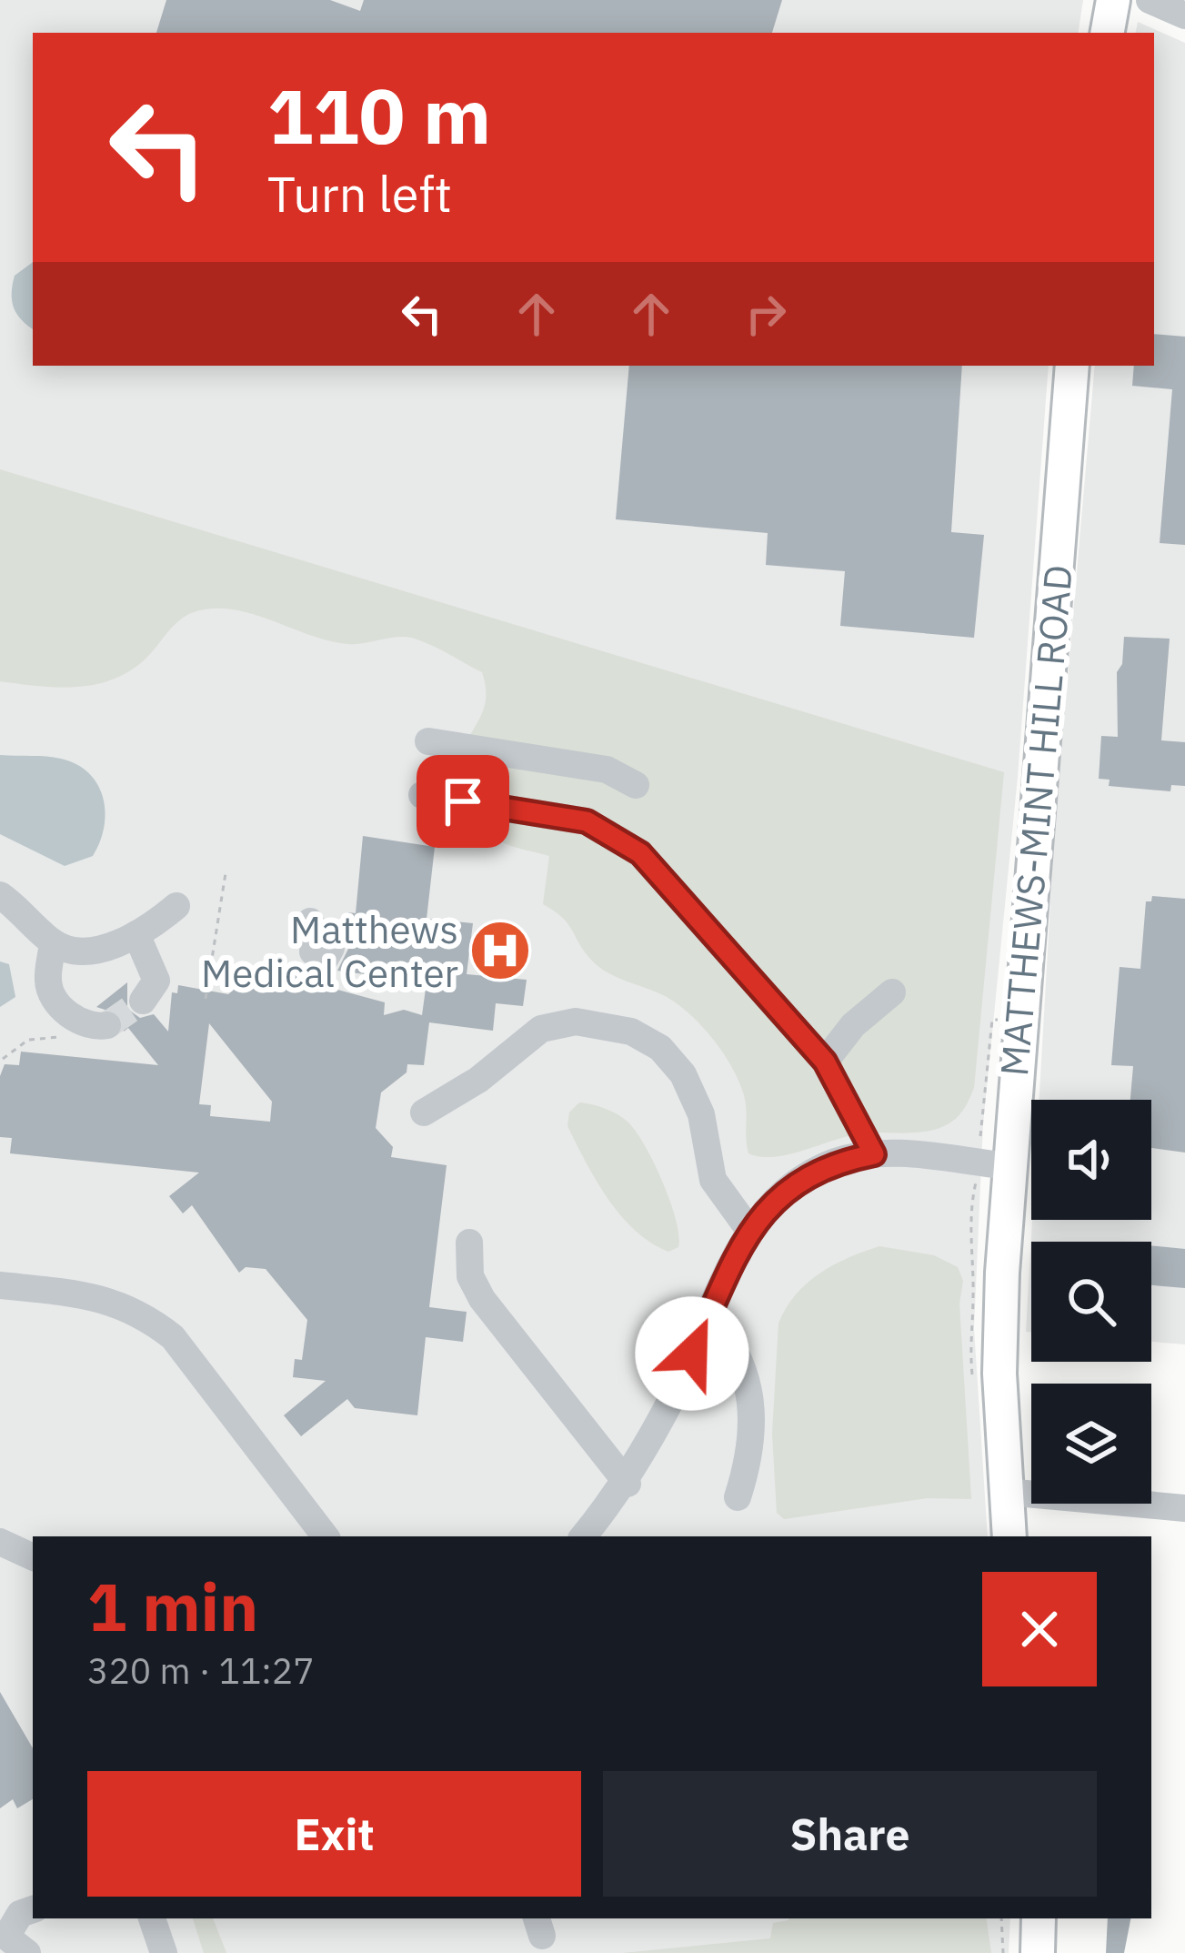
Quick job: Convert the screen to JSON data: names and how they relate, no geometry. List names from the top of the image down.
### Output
{
  "streets": {
    "main road": ["MATTHEWS-MINT HILL ROAD"]
  },
  "places": {
    "hospital": ["Matthews Medical Center"]
  },
  "page": {
    "turn": ["110 m", "Turn left"],
    "heading": ["1 min", "320 m · 11:27"],
    "buttons": ["Exit", "Share"]
  }
}
